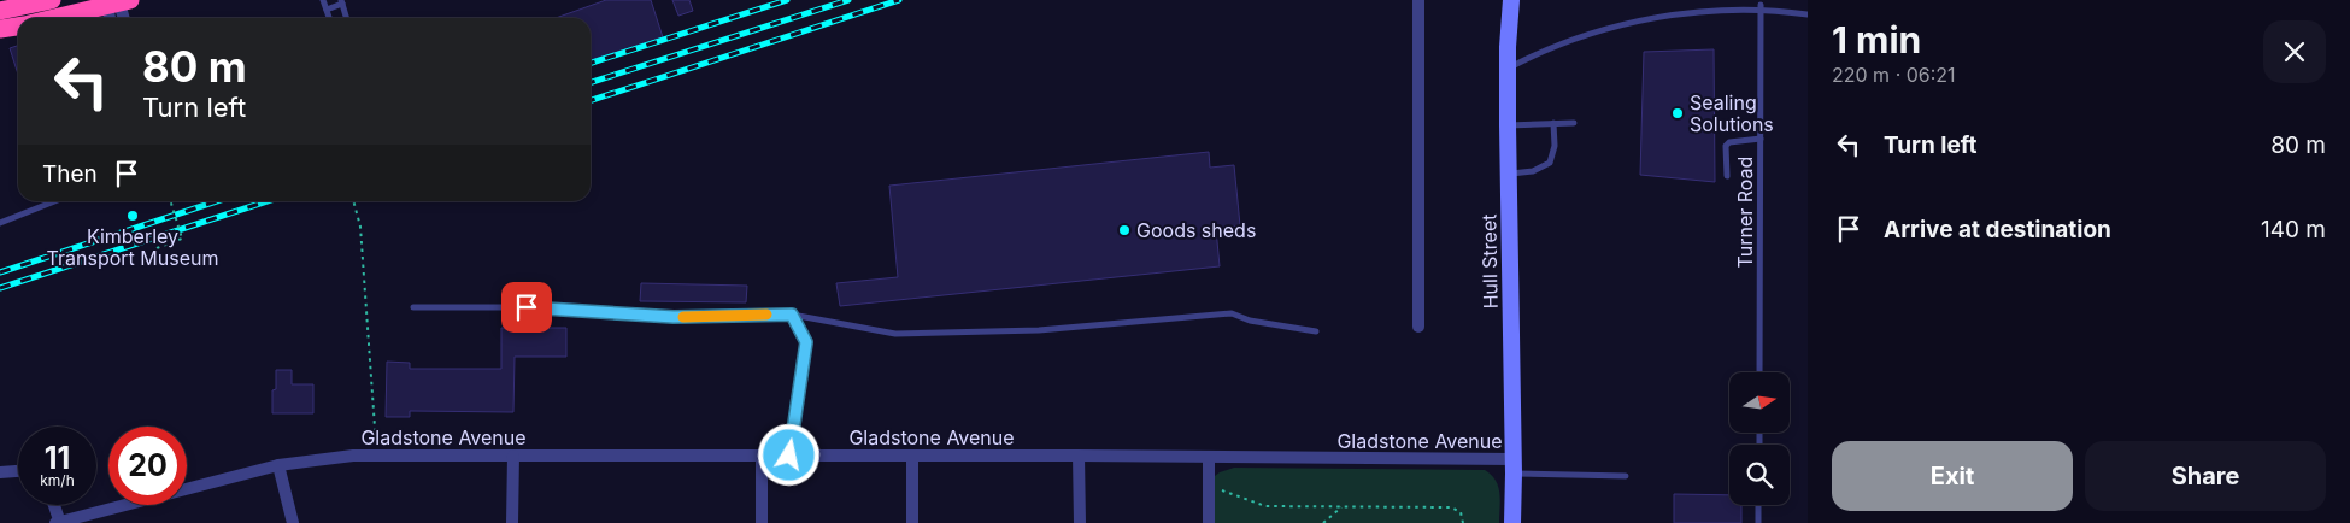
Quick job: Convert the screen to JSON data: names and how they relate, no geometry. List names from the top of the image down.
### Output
{
  "streets": {
    "street": ["Hull Street", "Gladstone Avenue"],
    "lane": ["Turner Road"]
  },
  "crossings": [
    ["Hull Street", "Gladstone Avenue"]
  ],
  "places": ["Sealing Solutions", "Kimberley Transport Museum", "Goods sheds"],
  "north": "right",
  "page": {
    "heading": ["1 min", "220 m · 06:21"],
    "turn": ["80 m", "Turn left"],
    "list": [
      {
        "name": "Turn left",
        "value": "80 m"
      },
      {
        "name": "Arrive at destination",
        "value": "140 m"
      }
    ],
    "then": "Then",
    "speed": "11 km/h",
    "limit": "20",
    "buttons": ["Exit", "Share"]
  }
}
